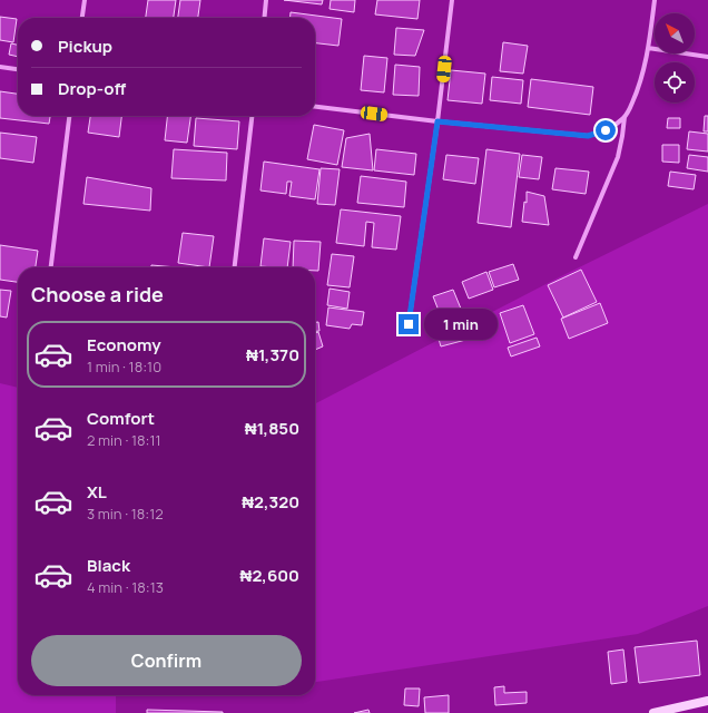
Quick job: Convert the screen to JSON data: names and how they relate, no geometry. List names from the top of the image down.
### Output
{
  "north": "top left",
  "page": {
    "banner": ["Pickup", "Drop-off"],
    "heading": "Choose a ride",
    "bubble": "1 min",
    "list": [
      {
        "name": "Economy",
        "note": "1 min · 18:10",
        "value": "₦1,370"
      },
      {
        "name": "Comfort",
        "note": "2 min · 18:11",
        "value": "₦1,850"
      },
      {
        "name": "XL",
        "note": "3 min · 18:12",
        "value": "₦2,320"
      },
      {
        "name": "Black",
        "note": "4 min · 18:13",
        "value": "₦2,600"
      }
    ],
    "buttons": "Confirm"
  }
}
